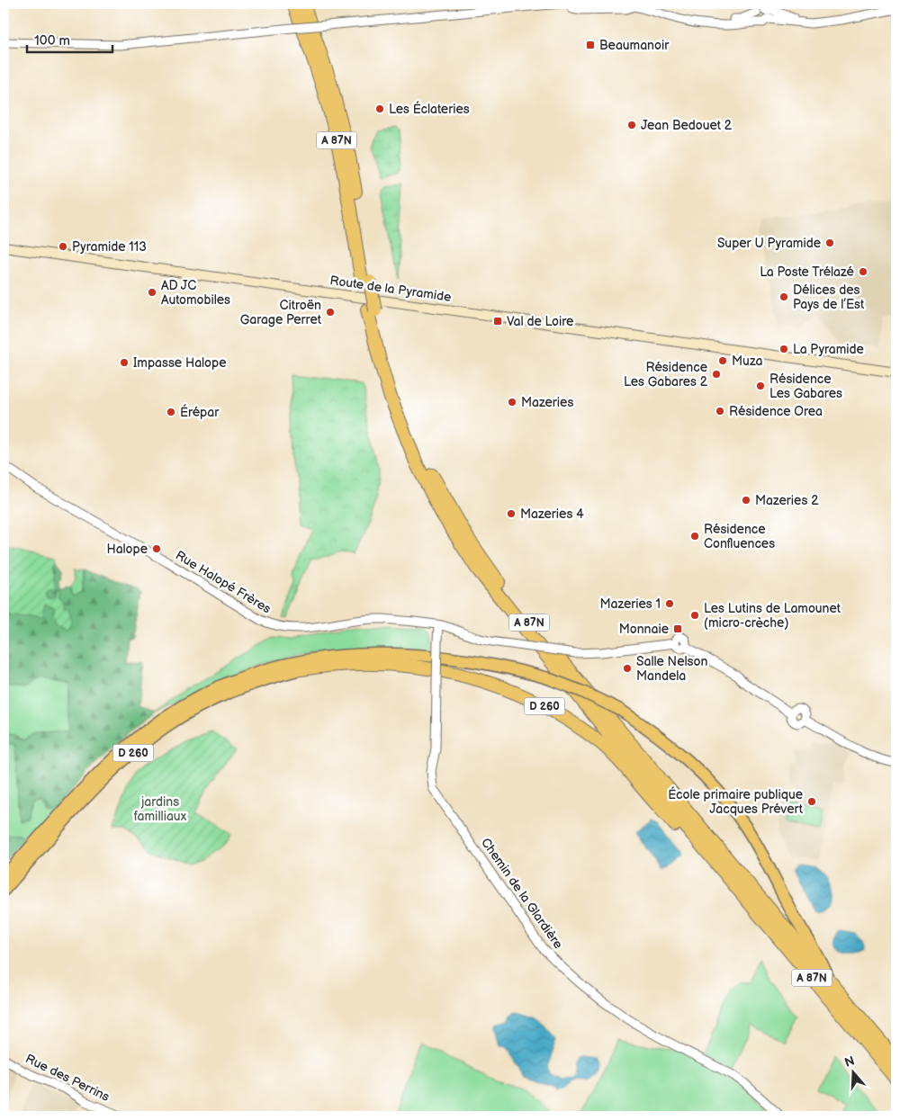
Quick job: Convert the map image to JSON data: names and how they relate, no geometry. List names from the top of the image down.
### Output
{
  "streets": {
    "highway": ["A 87N", "D 260"],
    "main road": ["Route de la Pyramide"],
    "street": ["Rue Halopé Frères", "Chemin de la Glardière", "Rue des Perrins"]
  },
  "crossings": [
    ["A 87N", "D 260"],
    ["Rue Halopé Frères", "Chemin de la Glardière"]
  ],
  "parks": ["jardins familliaux"],
  "places": {
    "transit": ["Beaumanoir", "Val de Loire", "Monnaie"],
    "other": [
      "Les Éclateries",
      "Jean Bedouet 2",
      "Super U Pyramide",
      "Pyramide 113",
      "La Poste Trélazé",
      "AD JC Automobiles",
      "Délices des Pays de l’Est",
      "Citroën Garage Perret",
      "La Pyramide",
      "Muza",
      "Impasse Halope",
      "Résidence Les Gabares 2",
      "Résidence Les Gabares",
      "Mazeries",
      "Résidence Orea",
      "Érépar",
      "Mazeries 2",
      "Mazeries 4",
      "Résidence Confluences",
      "Halope",
      "Mazeries 1",
      "Les Lutins de Lamounet (micro-crèche)",
      "Salle Nelson Mandela",
      "École primaire publique Jacques Prévert"
    ]
  },
  "scale_bar": "100 m",
  "north": "top"
}
